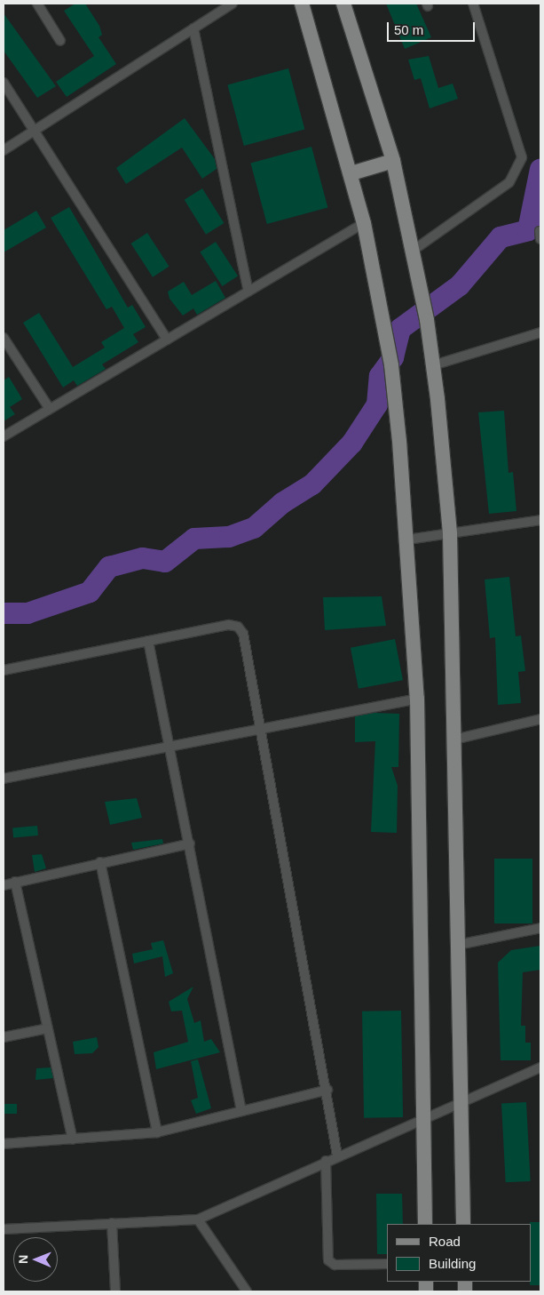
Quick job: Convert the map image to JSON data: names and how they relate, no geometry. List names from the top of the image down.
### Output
{
  "legend": ["Road", "Building"],
  "scale_bar": "50 m",
  "north": "left"
}
